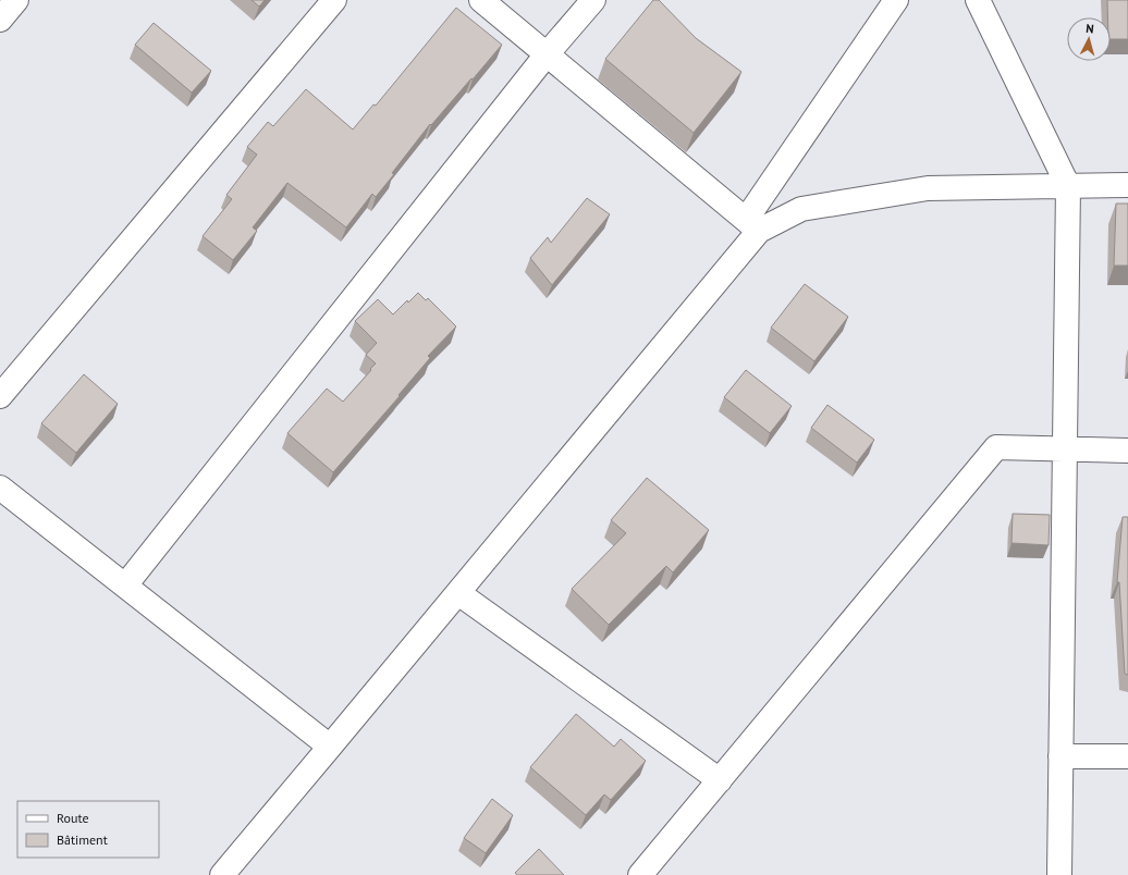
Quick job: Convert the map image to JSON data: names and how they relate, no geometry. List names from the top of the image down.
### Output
{
  "legend": ["Route", "Bâtiment"],
  "north": "top"
}
